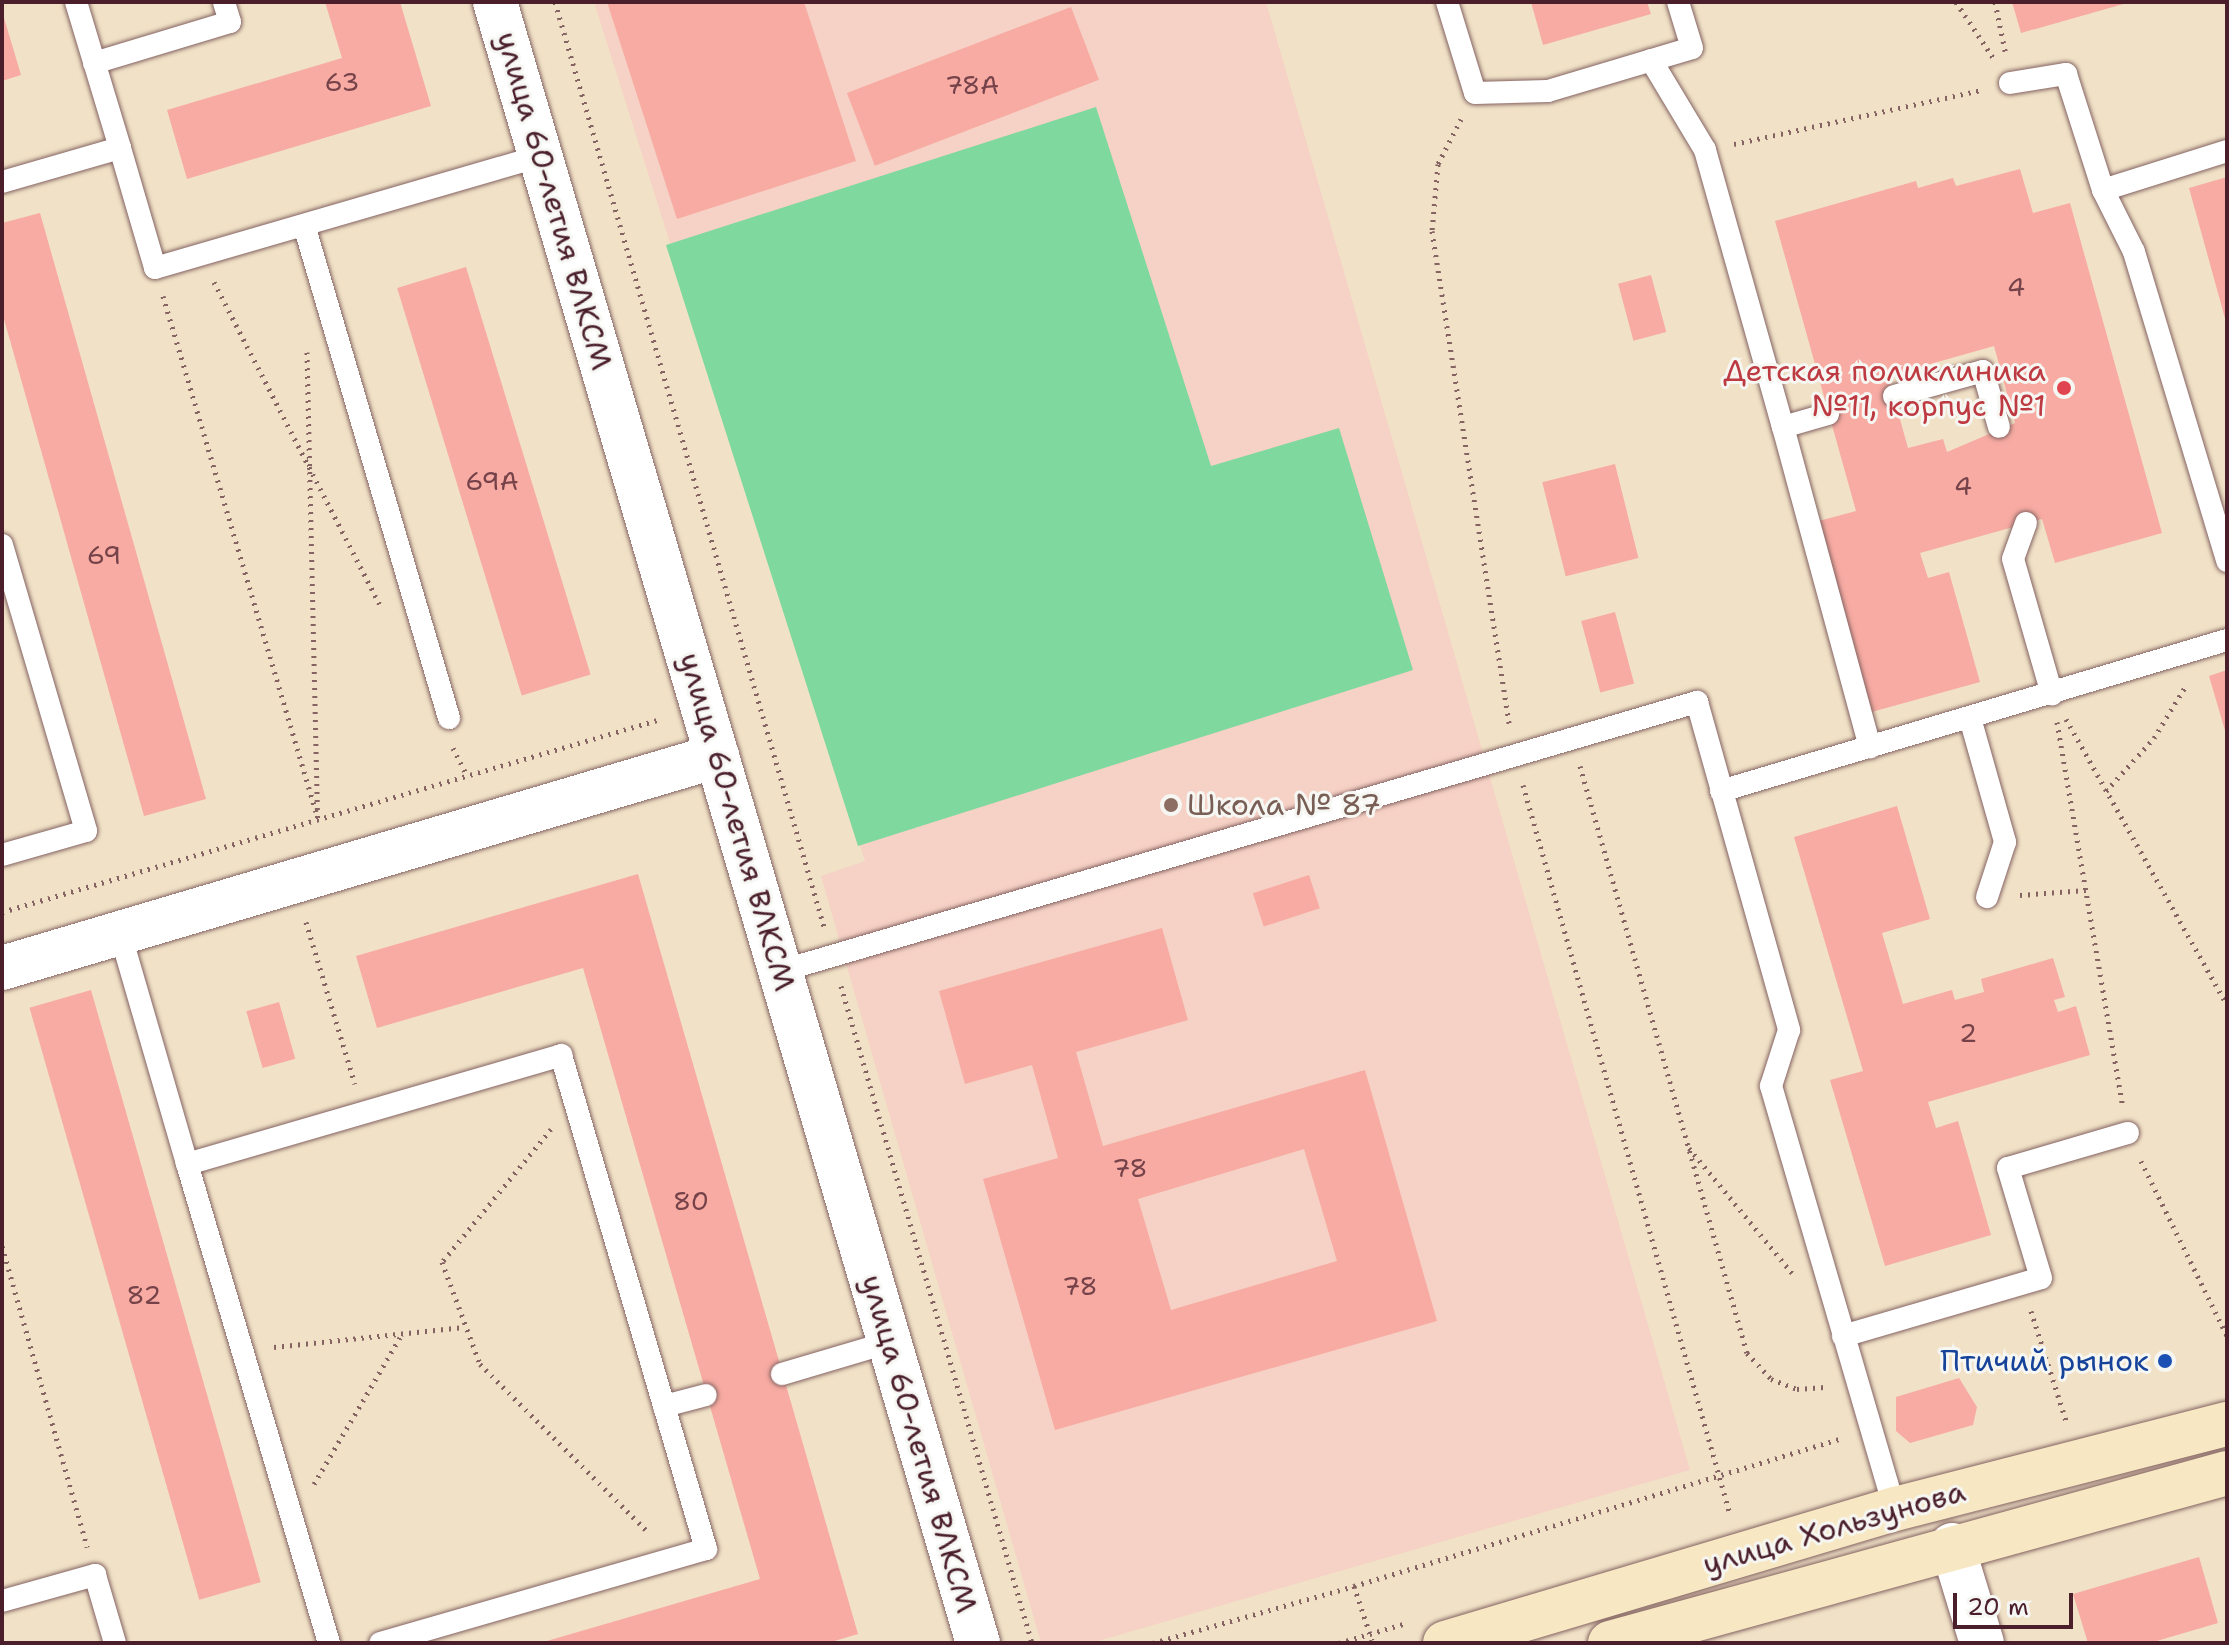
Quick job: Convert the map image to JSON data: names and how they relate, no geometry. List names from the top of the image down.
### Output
{
  "streets": {
    "main road": ["улица Хользунова"],
    "street": ["улица 60-летия ВЛКСМ"]
  },
  "places": ["Детская поликлиника №11, корпус №1", "Школа № 87", "Птичий рынок"],
  "house_numbers": [
    "63",
    "78А",
    "4",
    "69А",
    "4",
    "69",
    "2",
    "78",
    "80",
    "78",
    "82"
  ],
  "scale_bar": "20 m"
}
